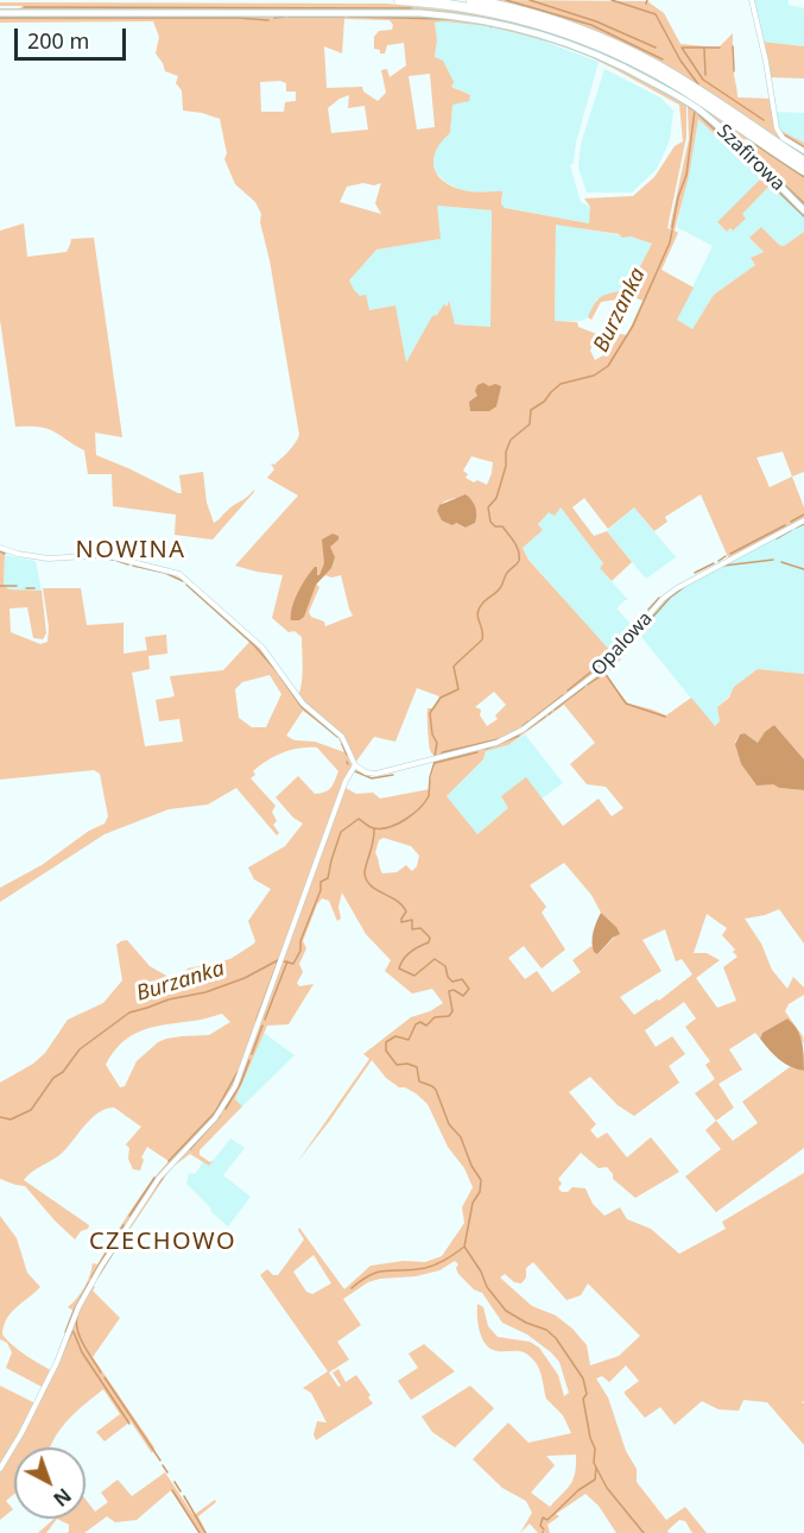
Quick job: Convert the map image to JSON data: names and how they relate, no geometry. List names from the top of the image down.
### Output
{
  "streets": {
    "street": ["Szafirowa", "Opalowa"]
  },
  "districts": ["NOWINA", "CZECHOWO"],
  "water": ["Burzanka"],
  "scale_bar": "200 m",
  "north": "bottom right"
}
